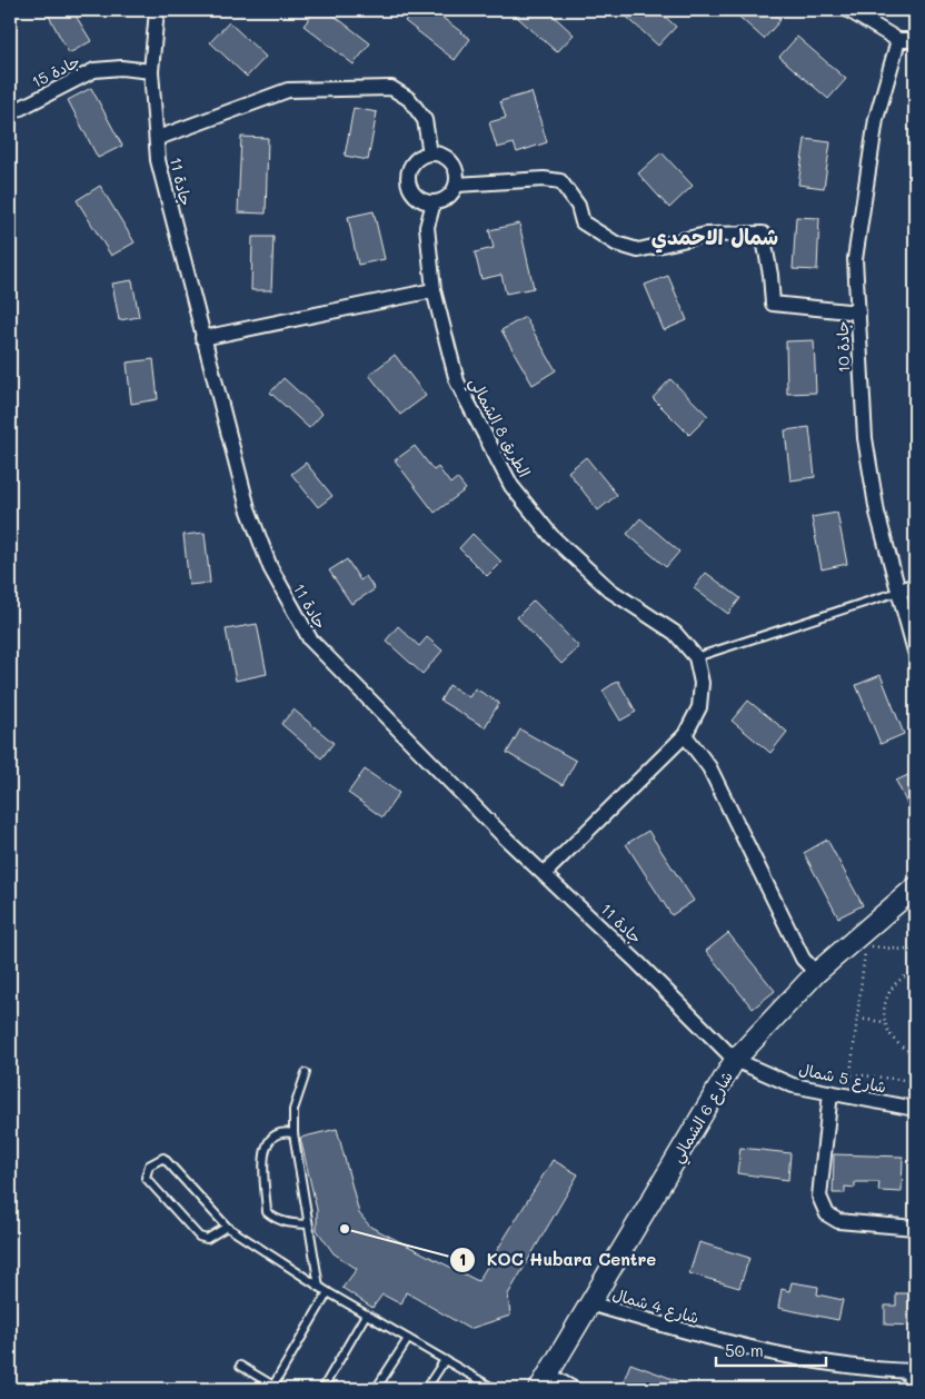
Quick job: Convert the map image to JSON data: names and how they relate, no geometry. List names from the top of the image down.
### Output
{
  "streets": {
    "street": [
      "جادة 15",
      "جادة 11",
      "جادة 10",
      "الطريق 8 الشمالي",
      "شارع 5 شمال",
      "شارع 6 الشمالي",
      "شارع 4 شمال"
    ]
  },
  "crossings": [
    ["جادة 15", "جادة 11"],
    ["جادة 11", "الطريق 8 الشمالي"],
    ["جادة 11", "شارع 5 شمال"],
    ["جادة 11", "شارع 6 الشمالي"],
    ["شارع 5 شمال", "شارع 6 الشمالي"],
    ["شارع 6 الشمالي", "شارع 4 شمال"]
  ],
  "districts": ["شمال الاحمدي"],
  "places": ["KOC Hubara Centre"],
  "scale_bar": "50 m"
}
